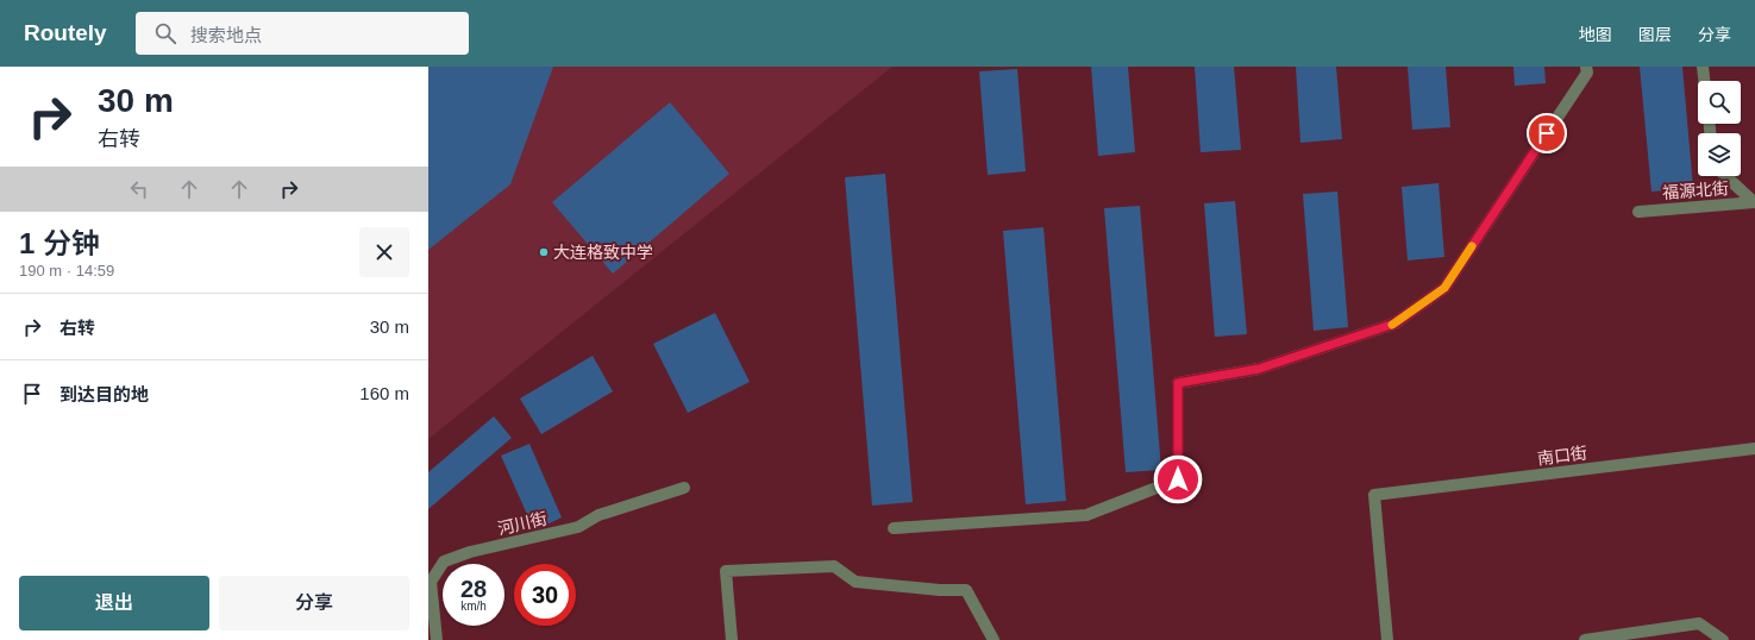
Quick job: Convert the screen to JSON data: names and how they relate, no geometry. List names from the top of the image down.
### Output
{
  "streets": {
    "street": ["福源北街", "南口街", "河川街"]
  },
  "places": ["大连格致中学"],
  "page": {
    "header": "Routely",
    "search": "搜索地点",
    "nav": ["地图", "图层", "分享"],
    "turn": ["30 m", "右转"],
    "heading": ["1 分钟", "190 m · 14:59"],
    "list": [
      {
        "name": "右转",
        "value": "30 m"
      },
      {
        "name": "到达目的地",
        "value": "160 m"
      }
    ],
    "speed": "28 km/h",
    "limit": "30",
    "buttons": ["退出", "分享"]
  }
}
